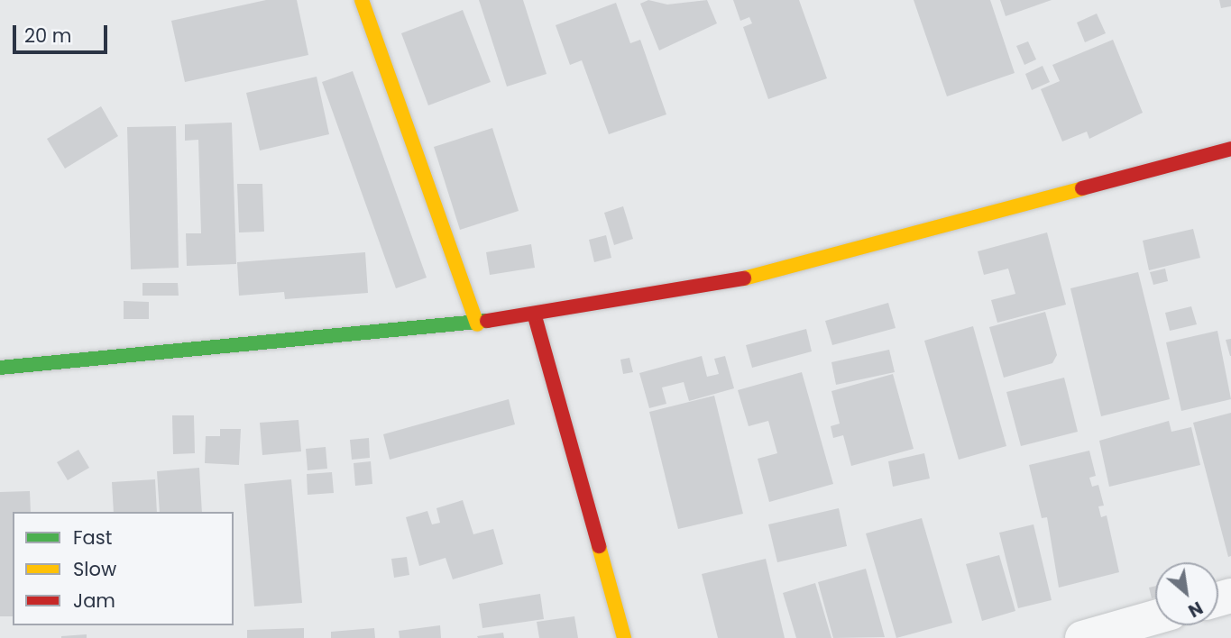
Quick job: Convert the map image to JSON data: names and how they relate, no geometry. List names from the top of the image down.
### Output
{
  "legend": ["Fast", "Slow", "Jam"],
  "scale_bar": "20 m",
  "north": "bottom right"
}
